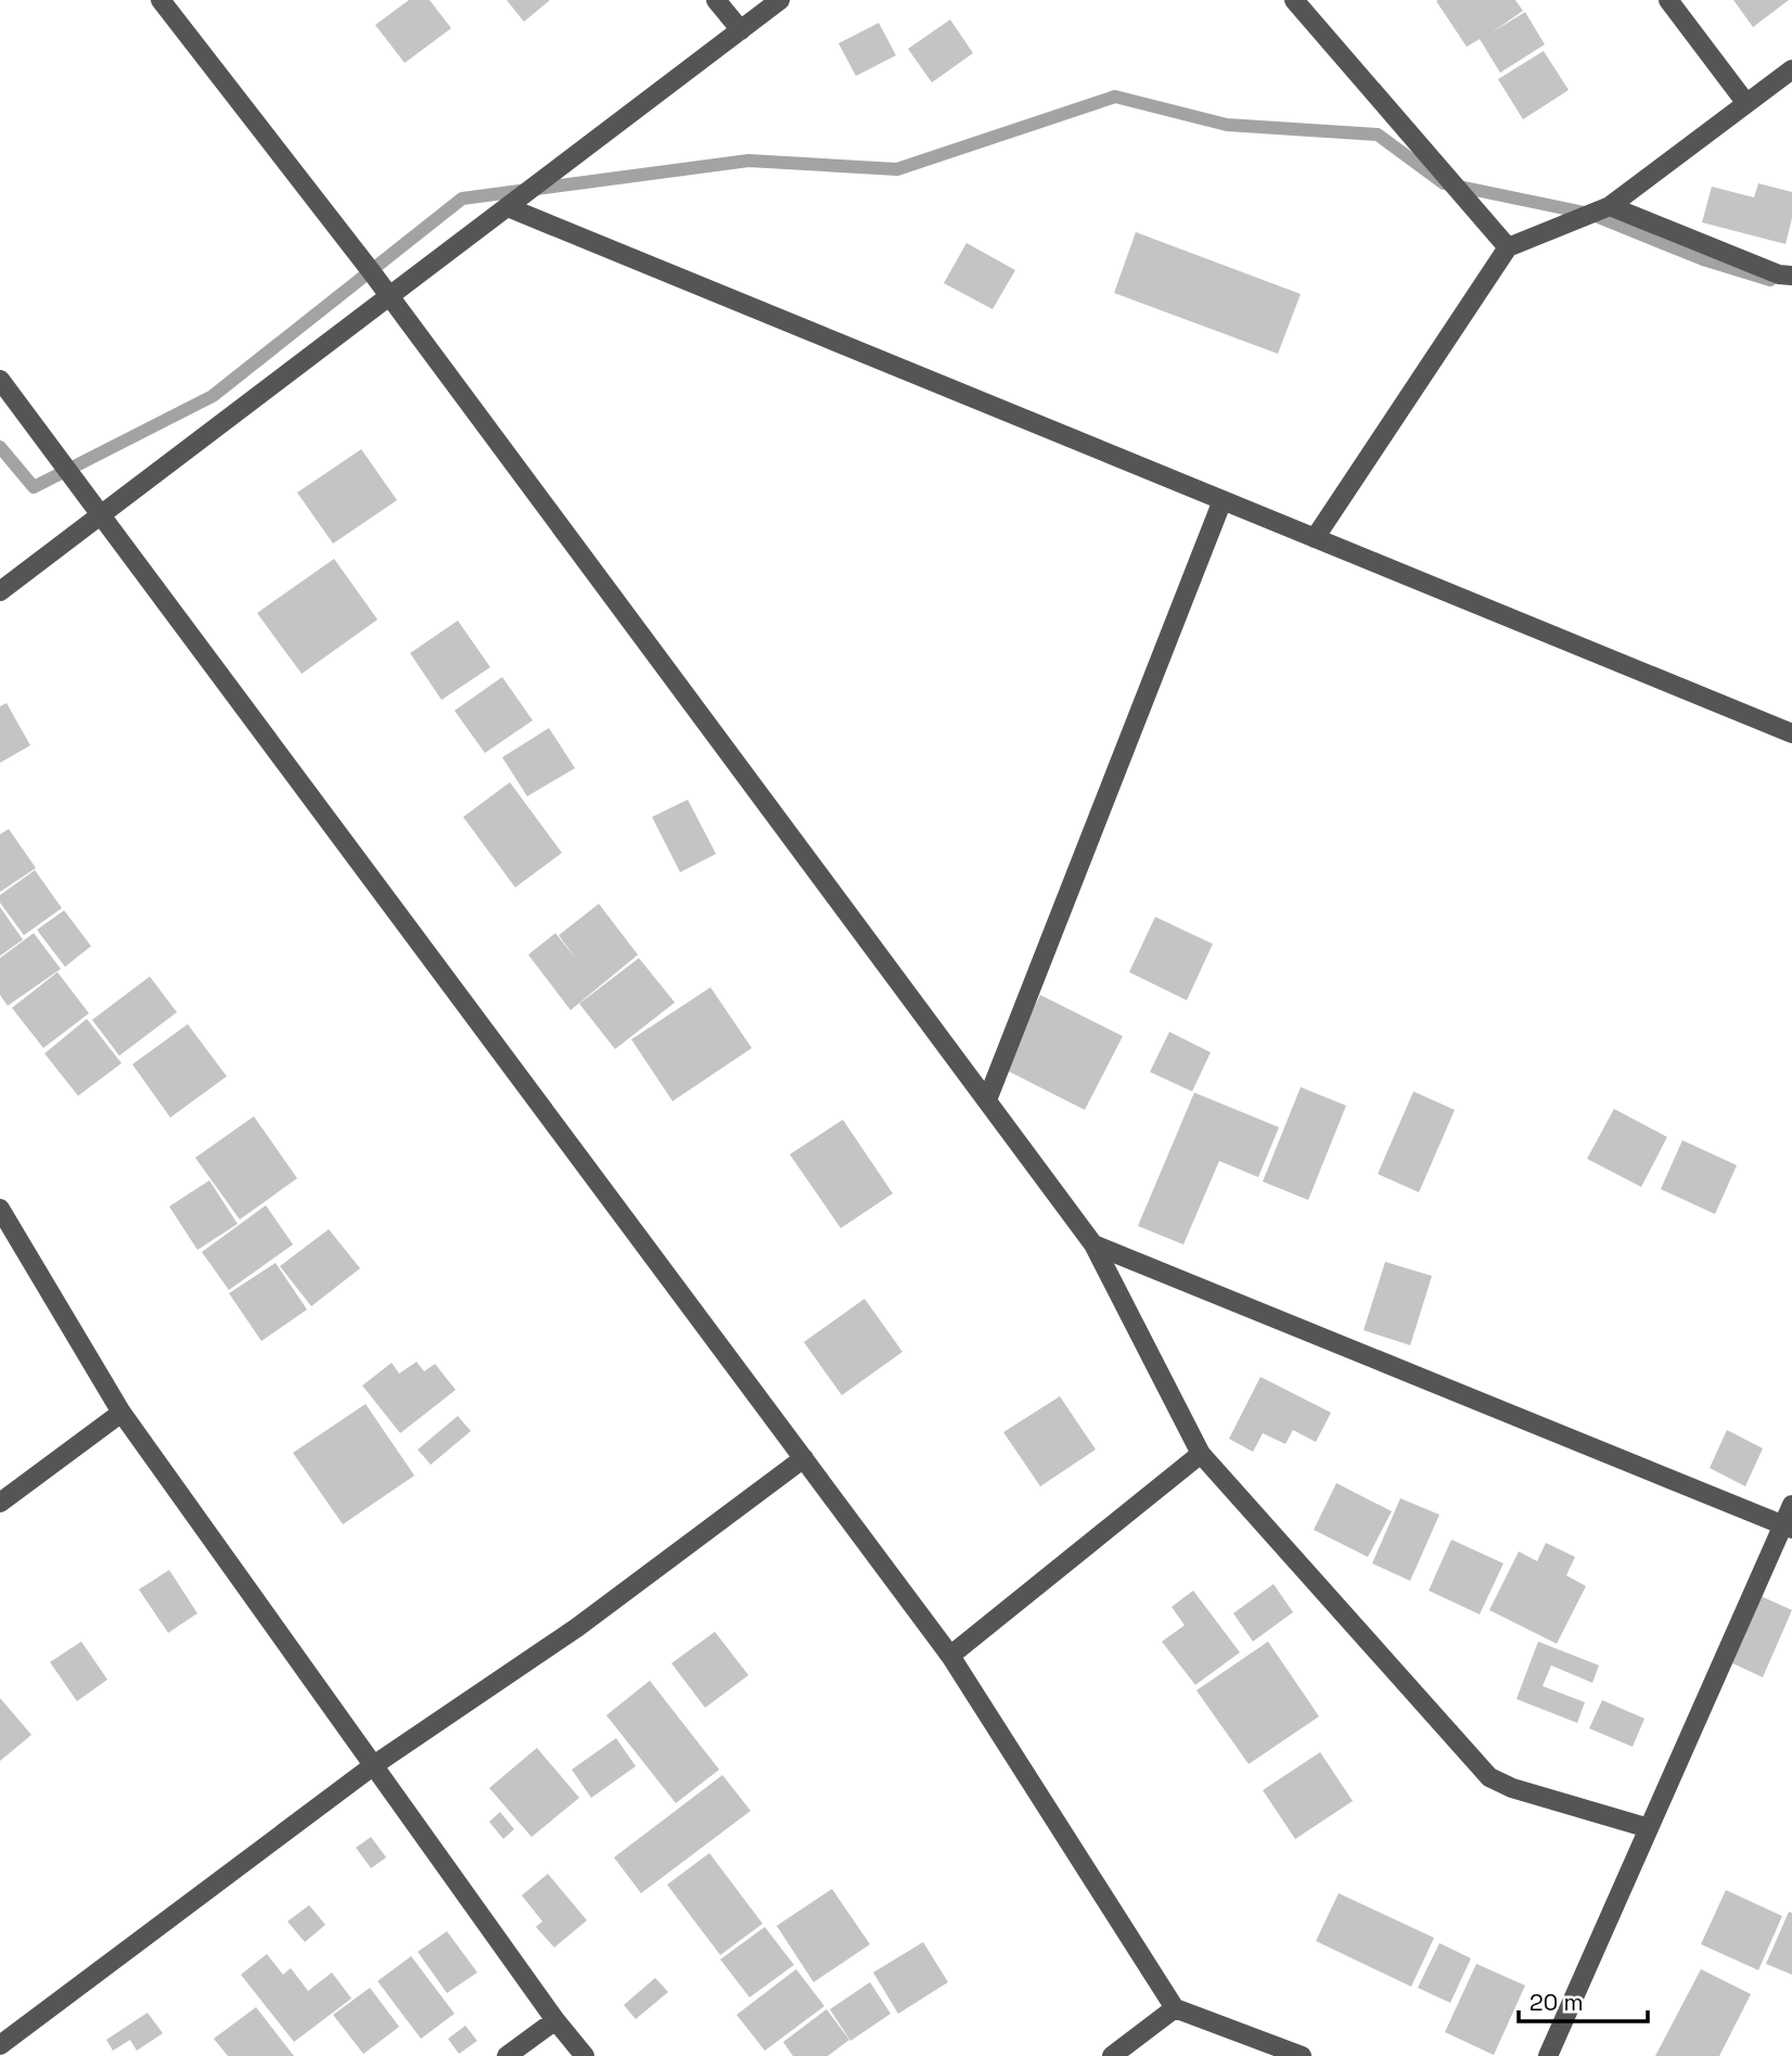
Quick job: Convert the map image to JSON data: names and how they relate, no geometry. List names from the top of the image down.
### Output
{
  "scale_bar": "20 m"
}
